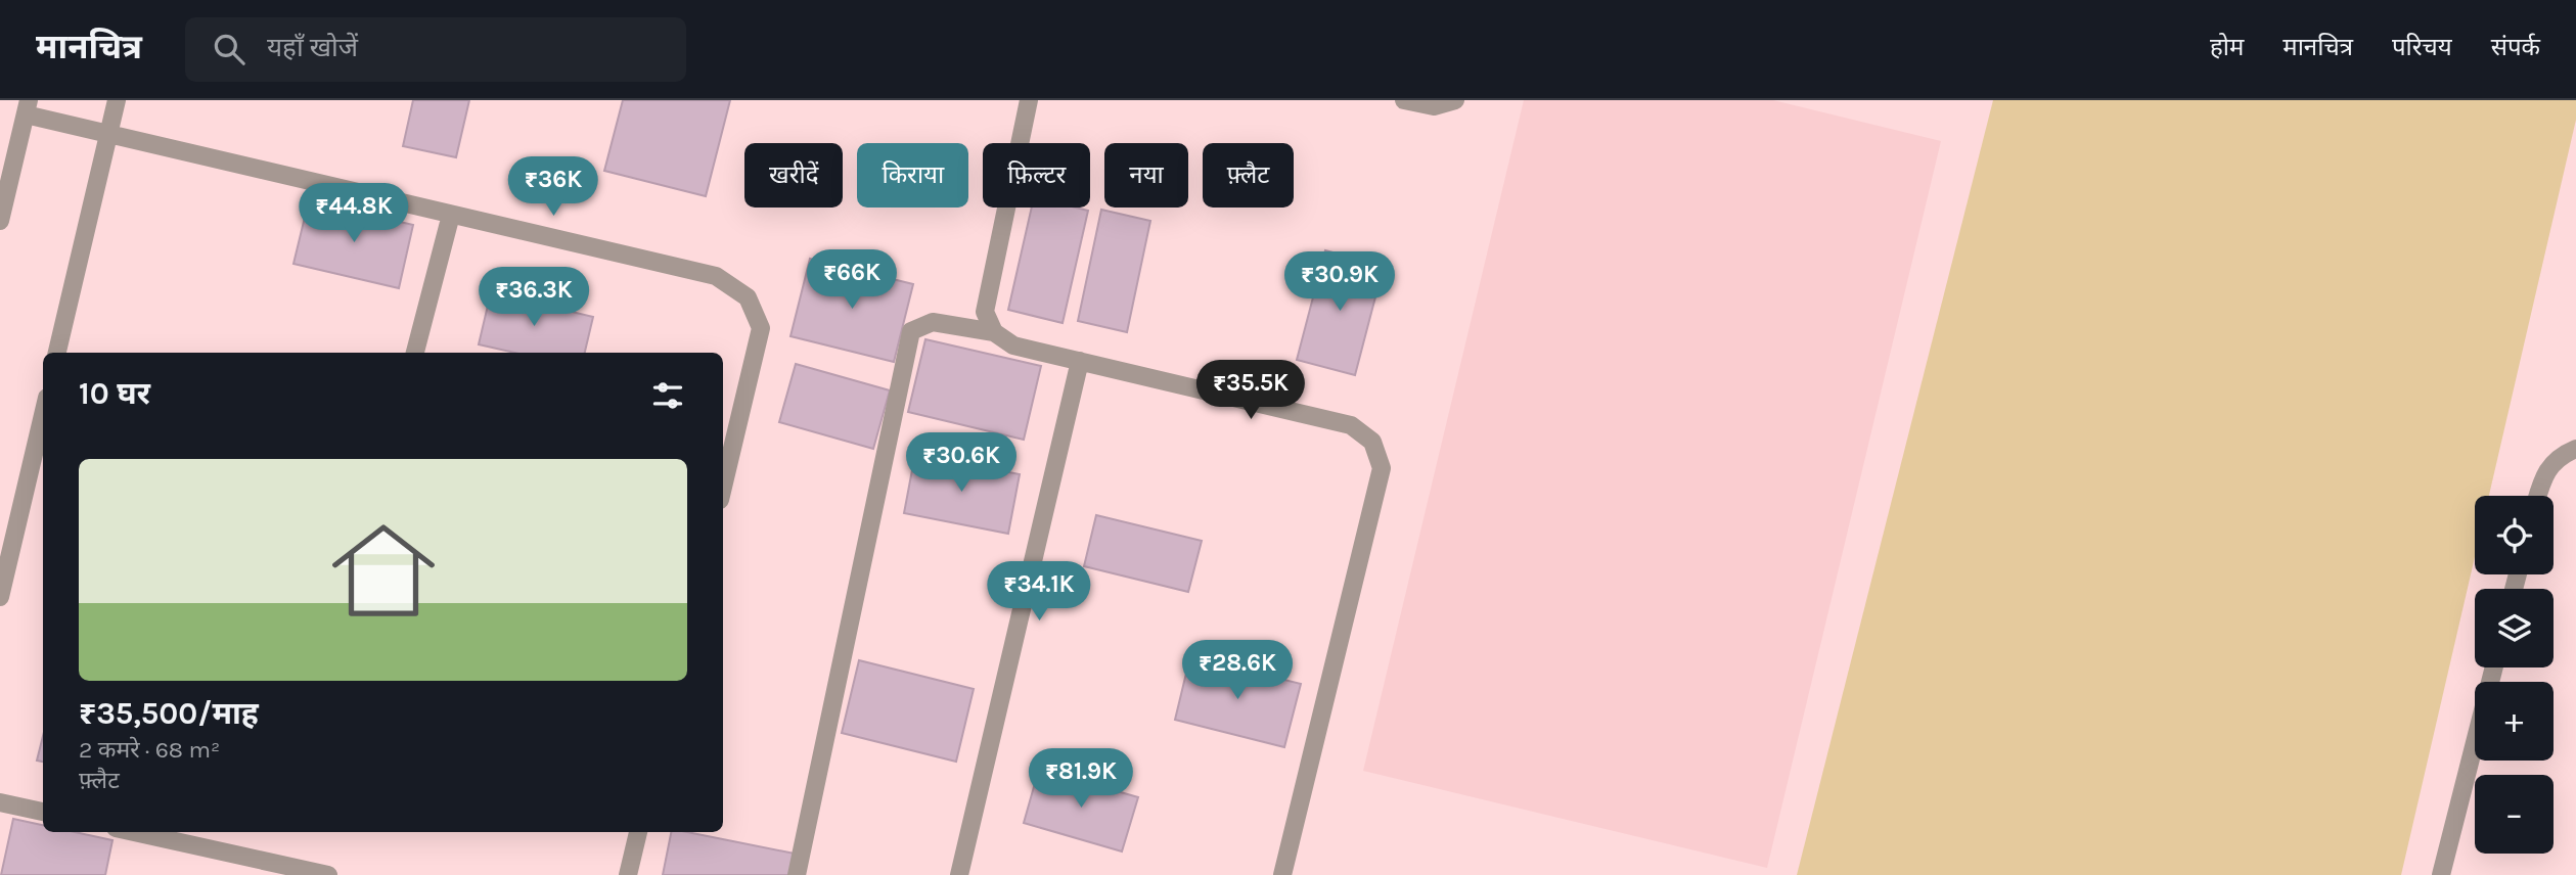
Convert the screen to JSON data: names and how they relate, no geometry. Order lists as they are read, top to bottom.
{
  "page": {
    "header": "मानचित्र",
    "search": "यहाँ खोजें",
    "nav": [
      "होम",
      "मानचित्र",
      "परिचय",
      "संपर्क"
    ],
    "chip": [
      "खरीदें",
      "किराया",
      "फ़िल्टर",
      "नया",
      "फ़्लैट"
    ],
    "price": [
      "₹36K",
      "₹44.8K",
      "₹66K",
      "₹30.9K",
      "₹36.3K",
      "₹35.5K",
      "₹30.6K",
      "₹34.1K",
      "₹28.6K",
      "₹81.9K"
    ],
    "heading": "10 घर",
    "list": [
      {
        "name": "₹35,500/माह",
        "note": "2 कमरे · 68 m² · फ़्लैट"
      }
    ],
    "map_buttons": ["+", "−"]
  }
}
